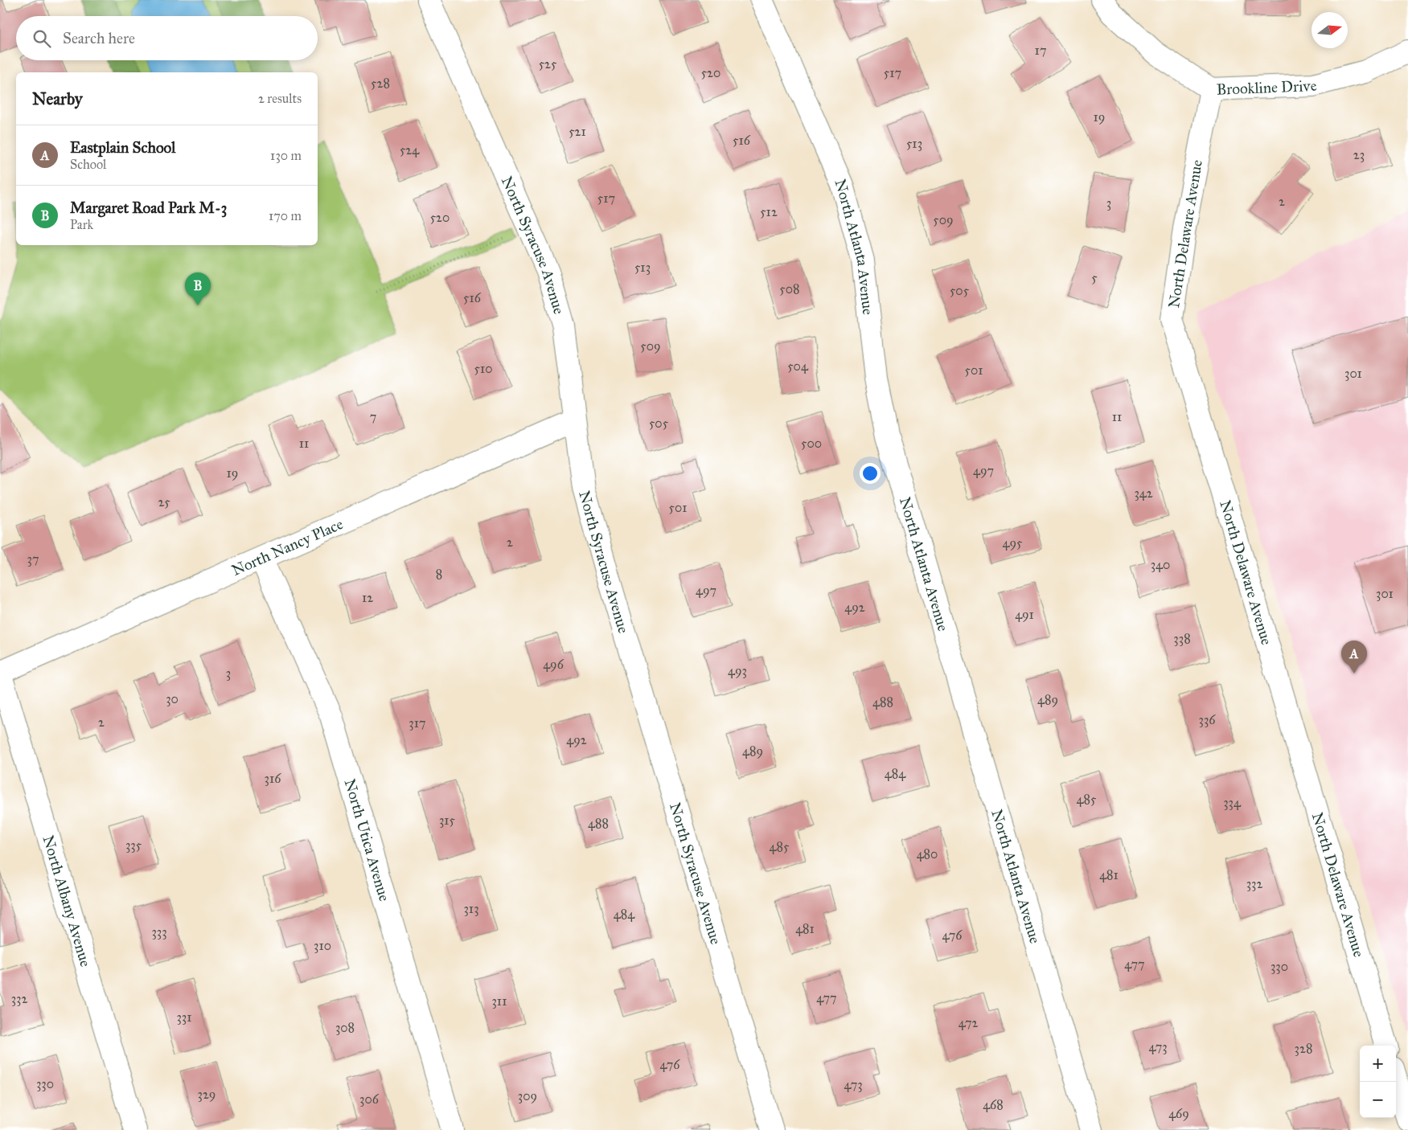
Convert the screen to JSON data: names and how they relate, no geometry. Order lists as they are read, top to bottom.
{
  "streets": {
    "street": [
      "Brookline Drive",
      "North Delaware Avenue",
      "North Syracuse Avenue",
      "North Atlanta Avenue",
      "North Nancy Place",
      "North Utica Avenue",
      "North Albany Avenue"
    ]
  },
  "crossings": [
    ["Brookline Drive", "North Delaware Avenue"],
    ["North Syracuse Avenue", "North Nancy Place"],
    ["North Nancy Place", "North Utica Avenue"],
    ["North Nancy Place", "North Albany Avenue"]
  ],
  "house_numbers": [
    "17",
    "525",
    "520",
    "517",
    "528",
    "19",
    "521",
    "516",
    "513",
    "524",
    "23",
    "517",
    "2",
    "3",
    "512",
    "520",
    "509",
    "513",
    "5",
    "508",
    "505",
    "516",
    "509",
    "504",
    "510",
    "501",
    "301",
    "7",
    "11",
    "505",
    "11",
    "500",
    "497",
    "19",
    "342",
    "25",
    "501",
    "2",
    "495",
    "37",
    "340",
    "8",
    "497",
    "301",
    "12",
    "492",
    "491",
    "338",
    "496",
    "493",
    "3",
    "30",
    "489",
    "488",
    "336",
    "2",
    "317",
    "492",
    "489",
    "484",
    "316",
    "485",
    "334",
    "315",
    "488",
    "335",
    "485",
    "480",
    "481",
    "332",
    "313",
    "484",
    "481",
    "333",
    "476",
    "310",
    "477",
    "330",
    "477",
    "332",
    "311",
    "331",
    "472",
    "308",
    "473",
    "328",
    "476",
    "330",
    "473",
    "329",
    "309",
    "306",
    "468",
    "469"
  ],
  "north": "right",
  "page": {
    "search": "Search here",
    "heading": ["Nearby", "2 results"],
    "list": [
      {
        "mark": "A",
        "name": "Eastplain School",
        "note": "School",
        "value": "130 m"
      },
      {
        "mark": "B",
        "name": "Margaret Road Park M-3",
        "note": "Park",
        "value": "170 m"
      }
    ],
    "pins": ["B", "A"],
    "map_buttons": ["+", "−"]
  }
}
